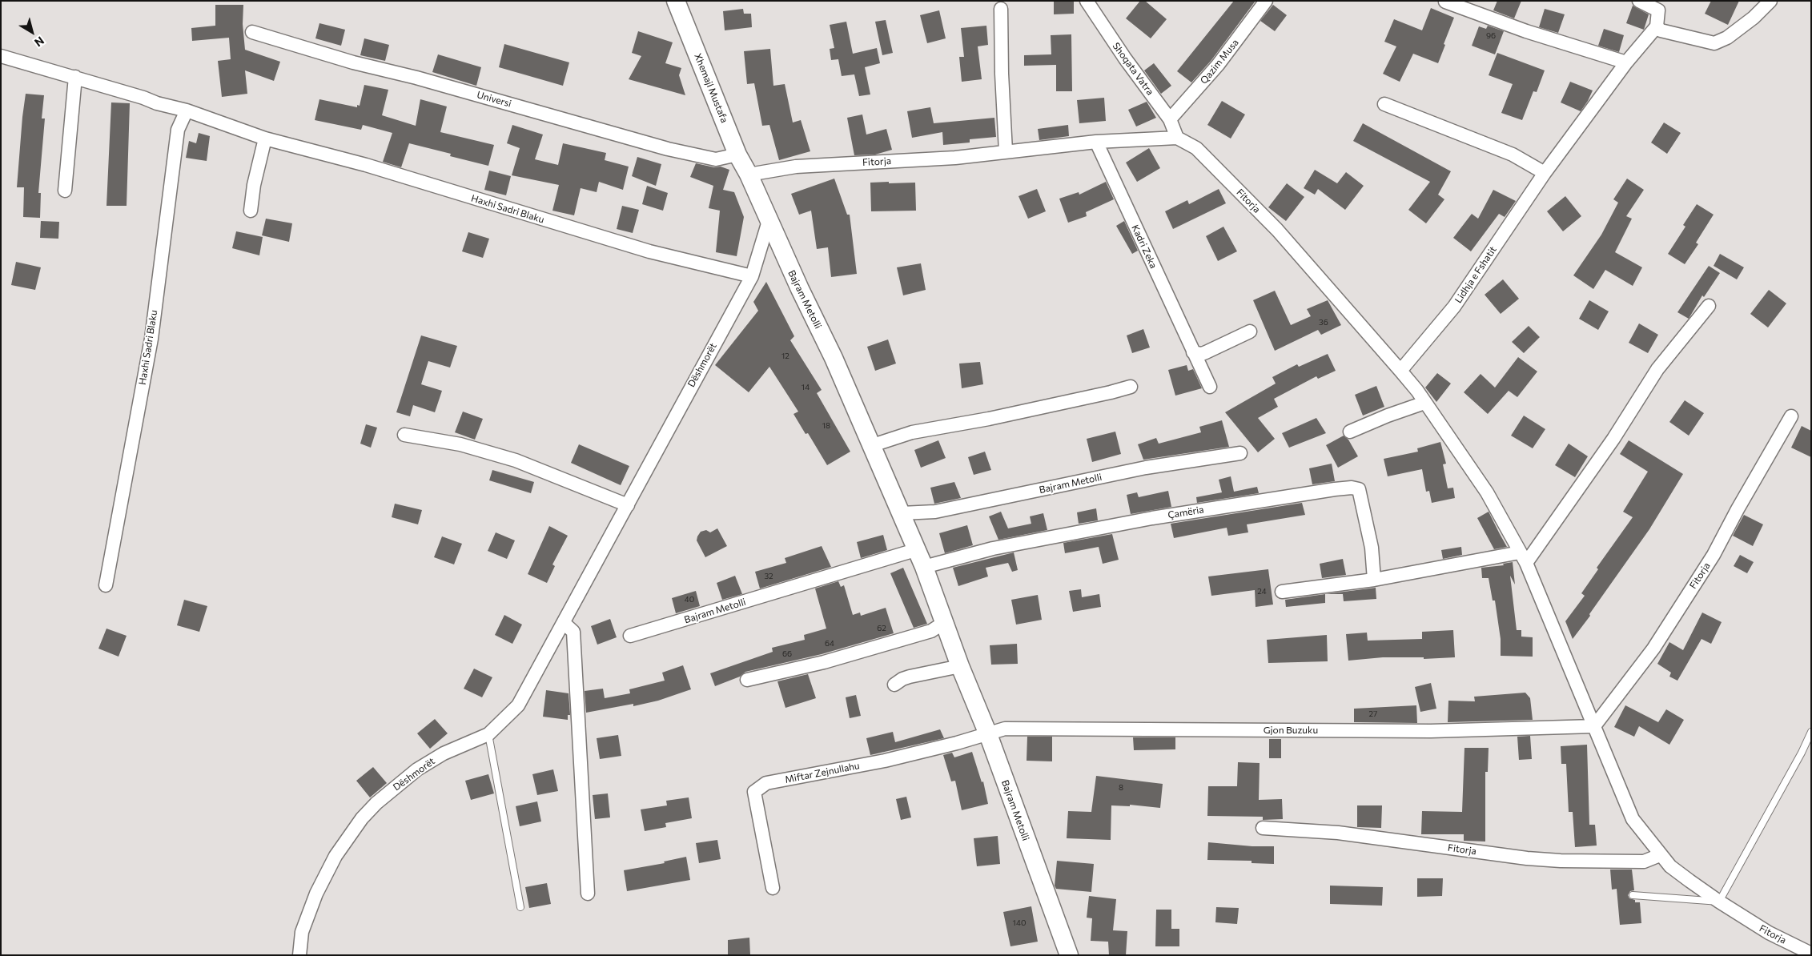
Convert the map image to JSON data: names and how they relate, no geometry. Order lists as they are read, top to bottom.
{
  "streets": {
    "main road": ["Xhemajl Mustafa", "Bajram Metolli"],
    "street": [
      "Qazim Musa",
      "Shoqata Vatra",
      "Universi",
      "Fitorja",
      "Haxhi Sadri Blaku",
      "Kadri Zeka",
      "Lidhja e Fshatit",
      "Dëshmorët",
      "Çamëria",
      "Gjon Buzuku",
      "Miftar Zejnullahu"
    ]
  },
  "crossings": [
    ["Qazim Musa", "Shoqata Vatra"],
    ["Shoqata Vatra", "Fitorja"],
    ["Xhemajl Mustafa", "Universi"],
    ["Xhemajl Mustafa", "Fitorja"],
    ["Xhemajl Mustafa", "Bajram Metolli"],
    ["Fitorja", "Kadri Zeka"],
    ["Fitorja", "Lidhja e Fshatit"],
    ["Fitorja", "Bajram Metolli"],
    ["Fitorja", "Gjon Buzuku"],
    ["Haxhi Sadri Blaku", "Dëshmorët"],
    ["Bajram Metolli", "Dëshmorët"],
    ["Bajram Metolli", "Çamëria"],
    ["Bajram Metolli", "Gjon Buzuku"],
    ["Bajram Metolli", "Miftar Zejnullahu"],
    ["Gjon Buzuku", "Miftar Zejnullahu"]
  ],
  "house_numbers": [
    "96",
    "36",
    "12",
    "14",
    "18",
    "32",
    "24",
    "40",
    "62",
    "64",
    "66",
    "27",
    "8",
    "140"
  ],
  "north": "bottom right"
}
